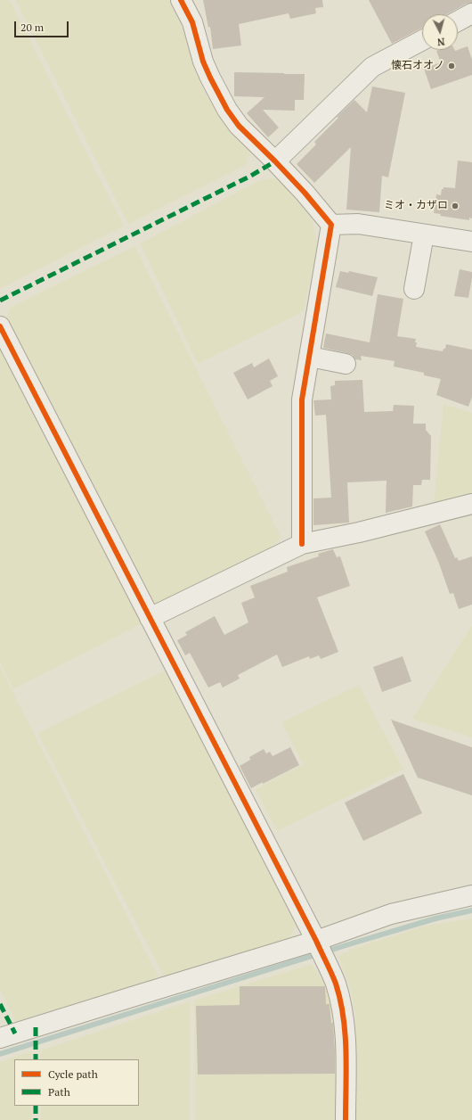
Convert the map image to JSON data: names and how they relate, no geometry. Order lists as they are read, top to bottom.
{
  "places": ["懐石オオノ", "ミオ・カザロ"],
  "legend": ["Cycle path", "Path"],
  "scale_bar": "20 m",
  "north": "bottom"
}
